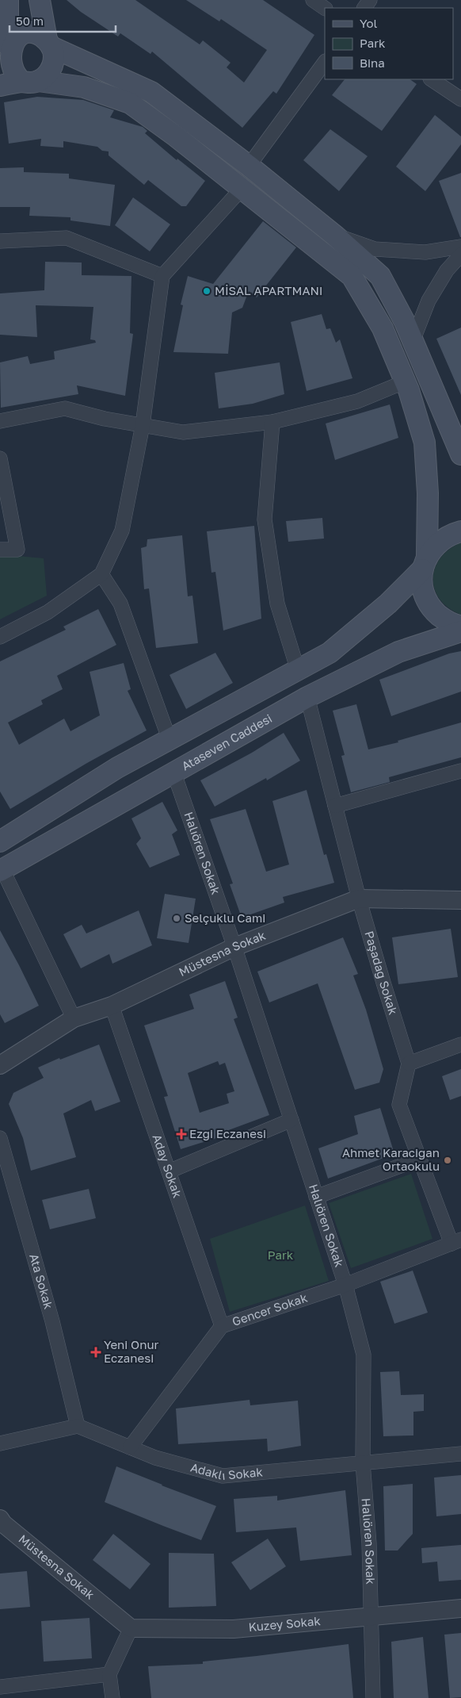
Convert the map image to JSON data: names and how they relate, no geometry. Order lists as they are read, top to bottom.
{
  "streets": {
    "main road": ["Ataseven Caddesi"],
    "street": [
      "Halıören Sokak",
      "Müstesna Sokak",
      "Paşadağ Sokak",
      "Aday Sokak",
      "Ata Sokak",
      "Gencer Sokak",
      "Adaklı Sokak",
      "Kuzey Sokak"
    ]
  },
  "crossings": [
    ["Ataseven Caddesi", "Halıören Sokak"],
    ["Ataseven Caddesi", "Paşadağ Sokak"],
    ["Halıören Sokak", "Müstesna Sokak"],
    ["Halıören Sokak", "Gencer Sokak"],
    ["Halıören Sokak", "Adaklı Sokak"],
    ["Halıören Sokak", "Kuzey Sokak"],
    ["Müstesna Sokak", "Paşadağ Sokak"],
    ["Müstesna Sokak", "Aday Sokak"],
    ["Müstesna Sokak", "Kuzey Sokak"],
    ["Aday Sokak", "Gencer Sokak"],
    ["Ata Sokak", "Adaklı Sokak"],
    ["Gencer Sokak", "Adaklı Sokak"]
  ],
  "parks": ["Park"],
  "places": {
    "other": ["MİSAL APARTMANI", "Selçuklu Cami", "Ahmet Karacigan Ortaokulu"],
    "health": ["Ezgi Eczanesi", "Yeni Onur Eczanesi"]
  },
  "legend": ["Yol", "Park", "Bina"],
  "scale_bar": "50 m"
}
